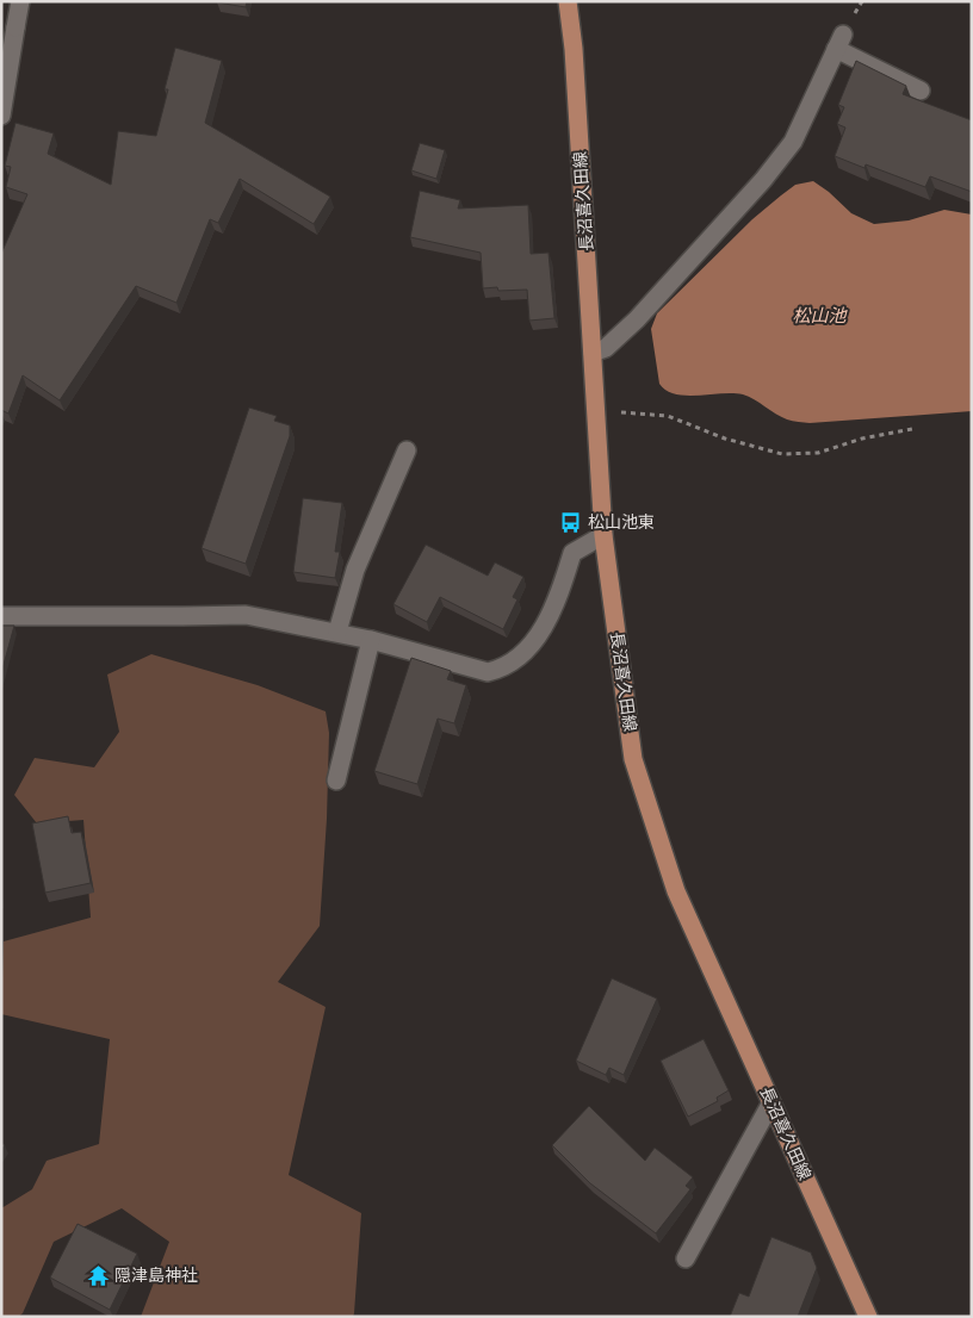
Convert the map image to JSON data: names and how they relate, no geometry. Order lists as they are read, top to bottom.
{
  "streets": {
    "main road": ["長沼喜久田線"]
  },
  "water": ["松山池"],
  "places": {
    "bus stop": ["松山池東"],
    "temple": ["隠津島神社"]
  }
}
